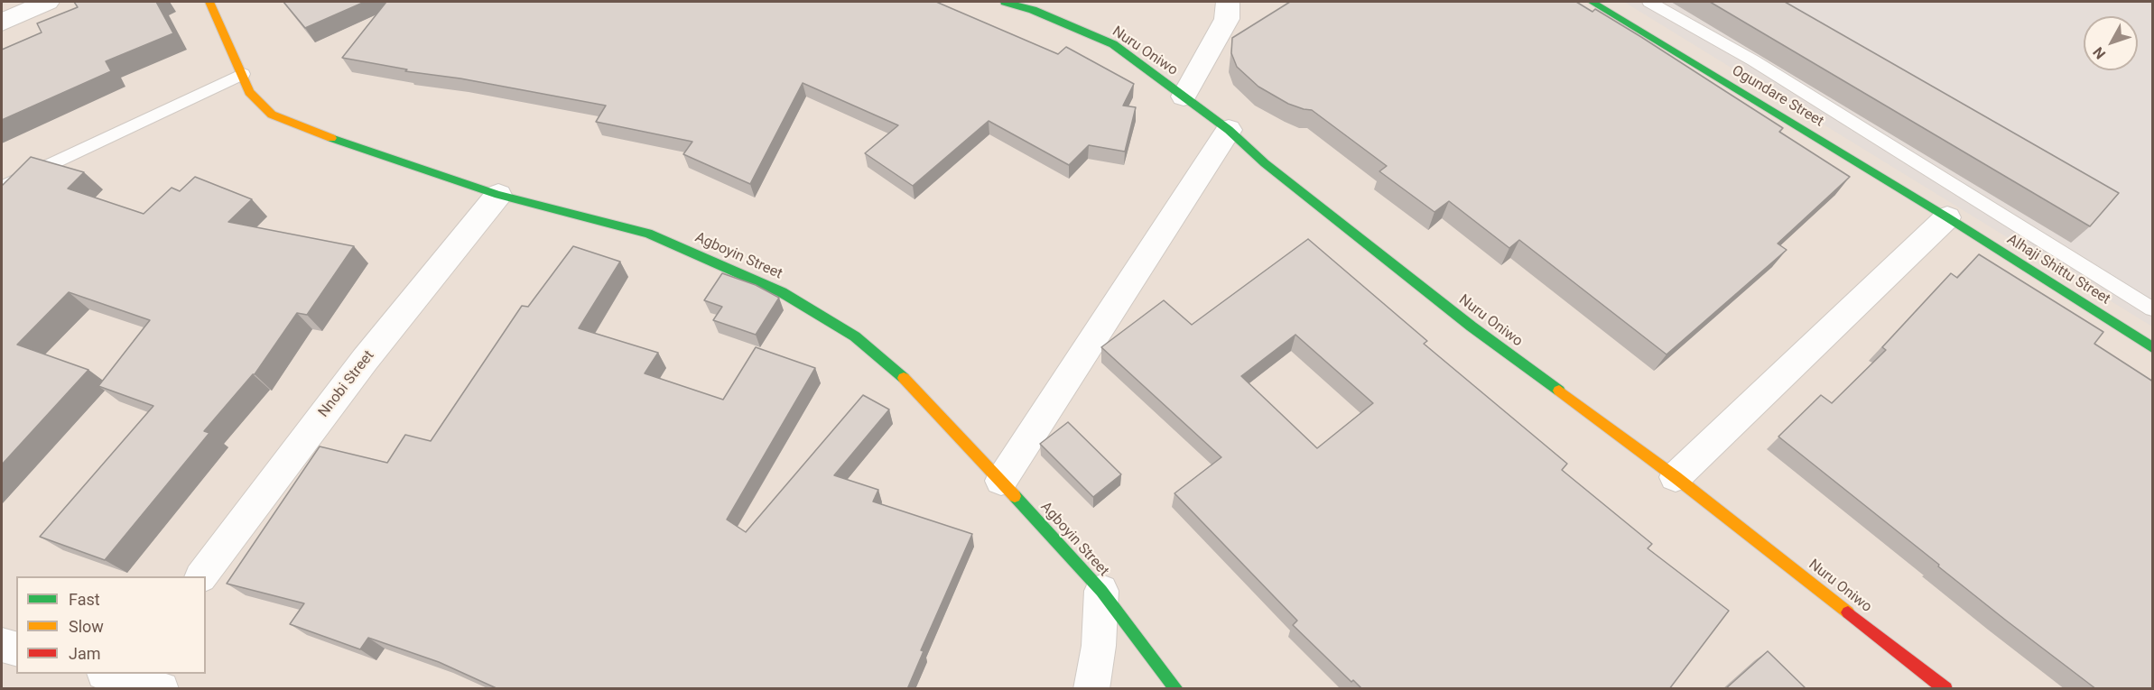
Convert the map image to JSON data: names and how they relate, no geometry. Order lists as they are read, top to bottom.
{
  "streets": {
    "street": [
      "Nuru Oniwo",
      "Ogundare Street",
      "Agboyin Street",
      "Alhaji Shittu Street",
      "Nnobi Street"
    ]
  },
  "crossings": [
    ["Ogundare Street", "Alhaji Shittu Street"],
    ["Agboyin Street", "Nnobi Street"]
  ],
  "legend": ["Fast", "Slow", "Jam"],
  "north": "bottom left"
}
